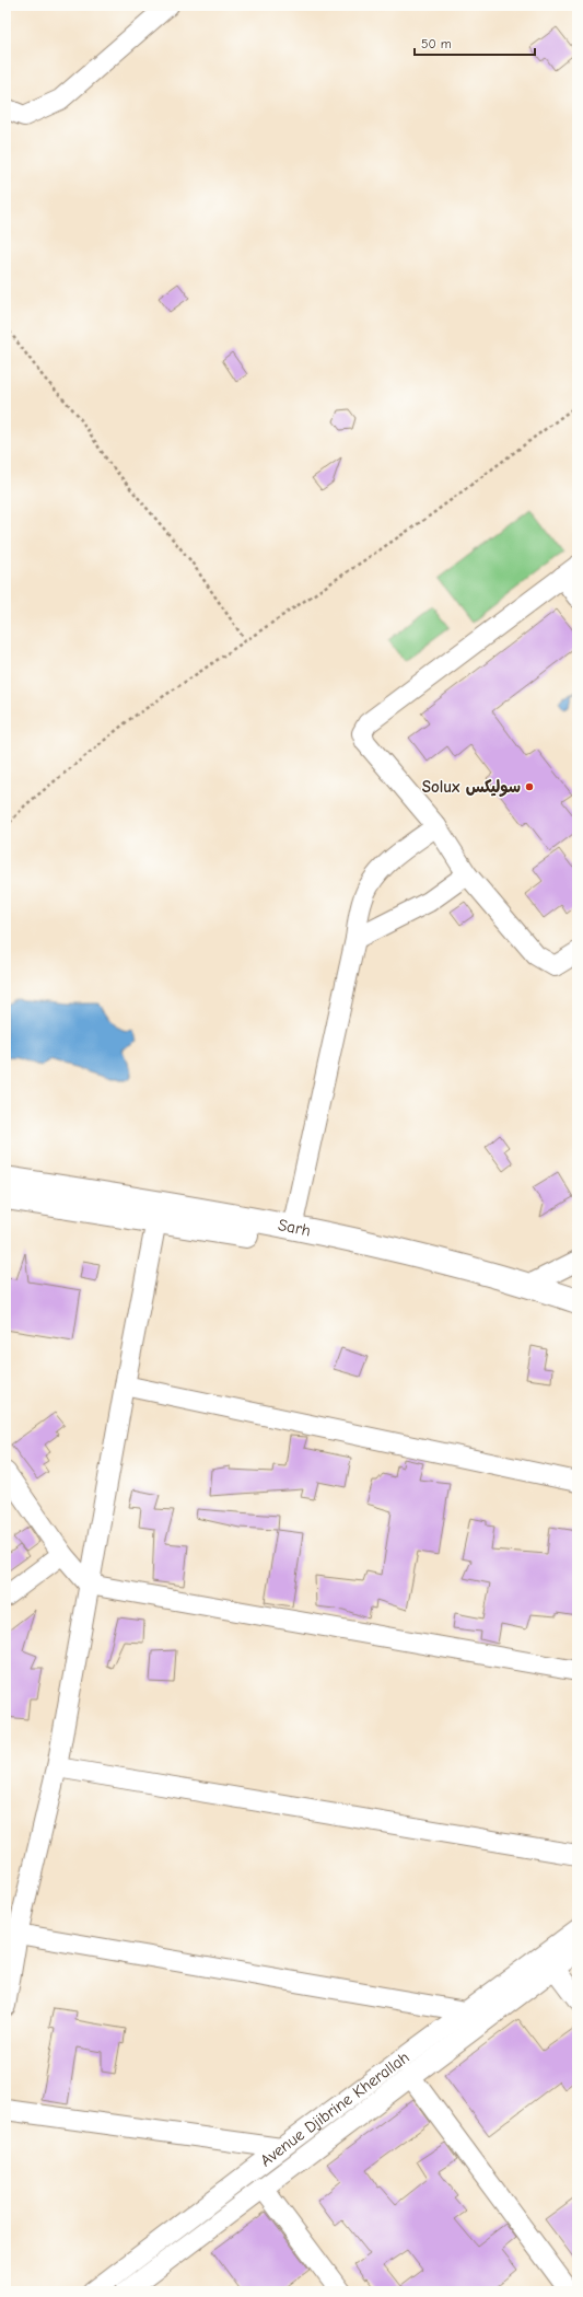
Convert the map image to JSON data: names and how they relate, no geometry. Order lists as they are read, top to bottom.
{
  "streets": {
    "highway": ["Sarh"],
    "street": ["Avenue Djibrine Kherallah"]
  },
  "places": ["Solux سوليكس"],
  "scale_bar": "50 m"
}
